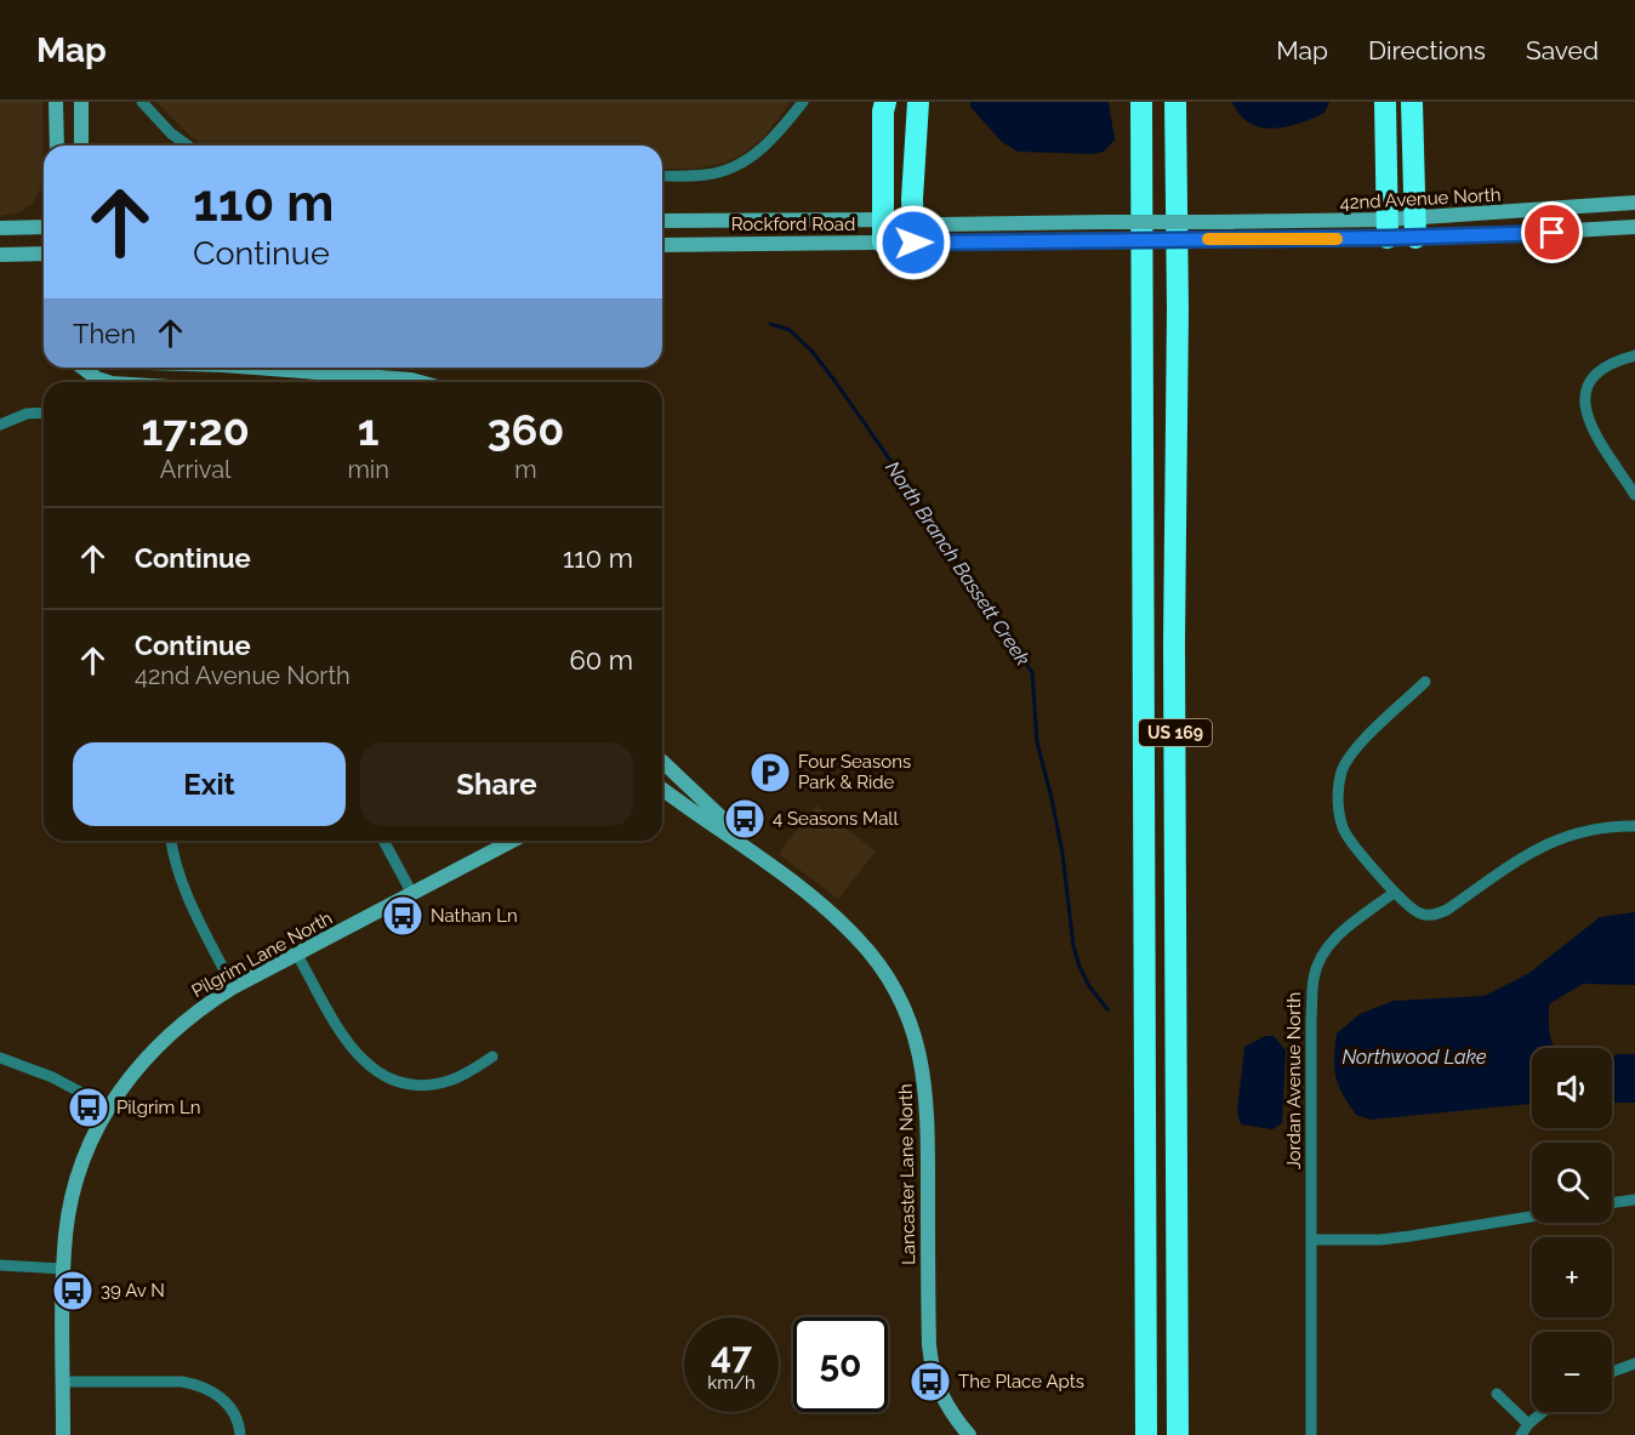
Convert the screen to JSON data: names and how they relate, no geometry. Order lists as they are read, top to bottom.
{
  "streets": {
    "highway": ["US 169"],
    "street": [
      "42nd Avenue North",
      "Rockford Road",
      "Pilgrim Lane North",
      "Jordan Avenue North",
      "Lancaster Lane North"
    ]
  },
  "crossings": [
    ["42nd Avenue North", "Rockford Road"]
  ],
  "water": ["North Branch Bassett Creek", "Northwood Lake"],
  "places": {
    "parking": ["Four Seasons Park & Ride"],
    "bus stop": [
      "4 Seasons Mall",
      "Nathan Ln",
      "Pilgrim Ln",
      "39 Av N",
      "The Place Apts"
    ]
  },
  "page": {
    "header": "Map",
    "nav": ["Map", "Directions", "Saved"],
    "turn": ["110 m", "Continue"],
    "then": "Then",
    "eta": [
      "17:20",
      "Arrival",
      "1",
      "min",
      "360",
      "m"
    ],
    "list": [
      {
        "name": "Continue",
        "value": "110 m"
      },
      {
        "name": "Continue",
        "note": "42nd Avenue North",
        "value": "60 m"
      }
    ],
    "buttons": ["Exit", "Share"],
    "map_buttons": ["+", "−"],
    "speed": "47 km/h",
    "limit": "50"
  }
}
